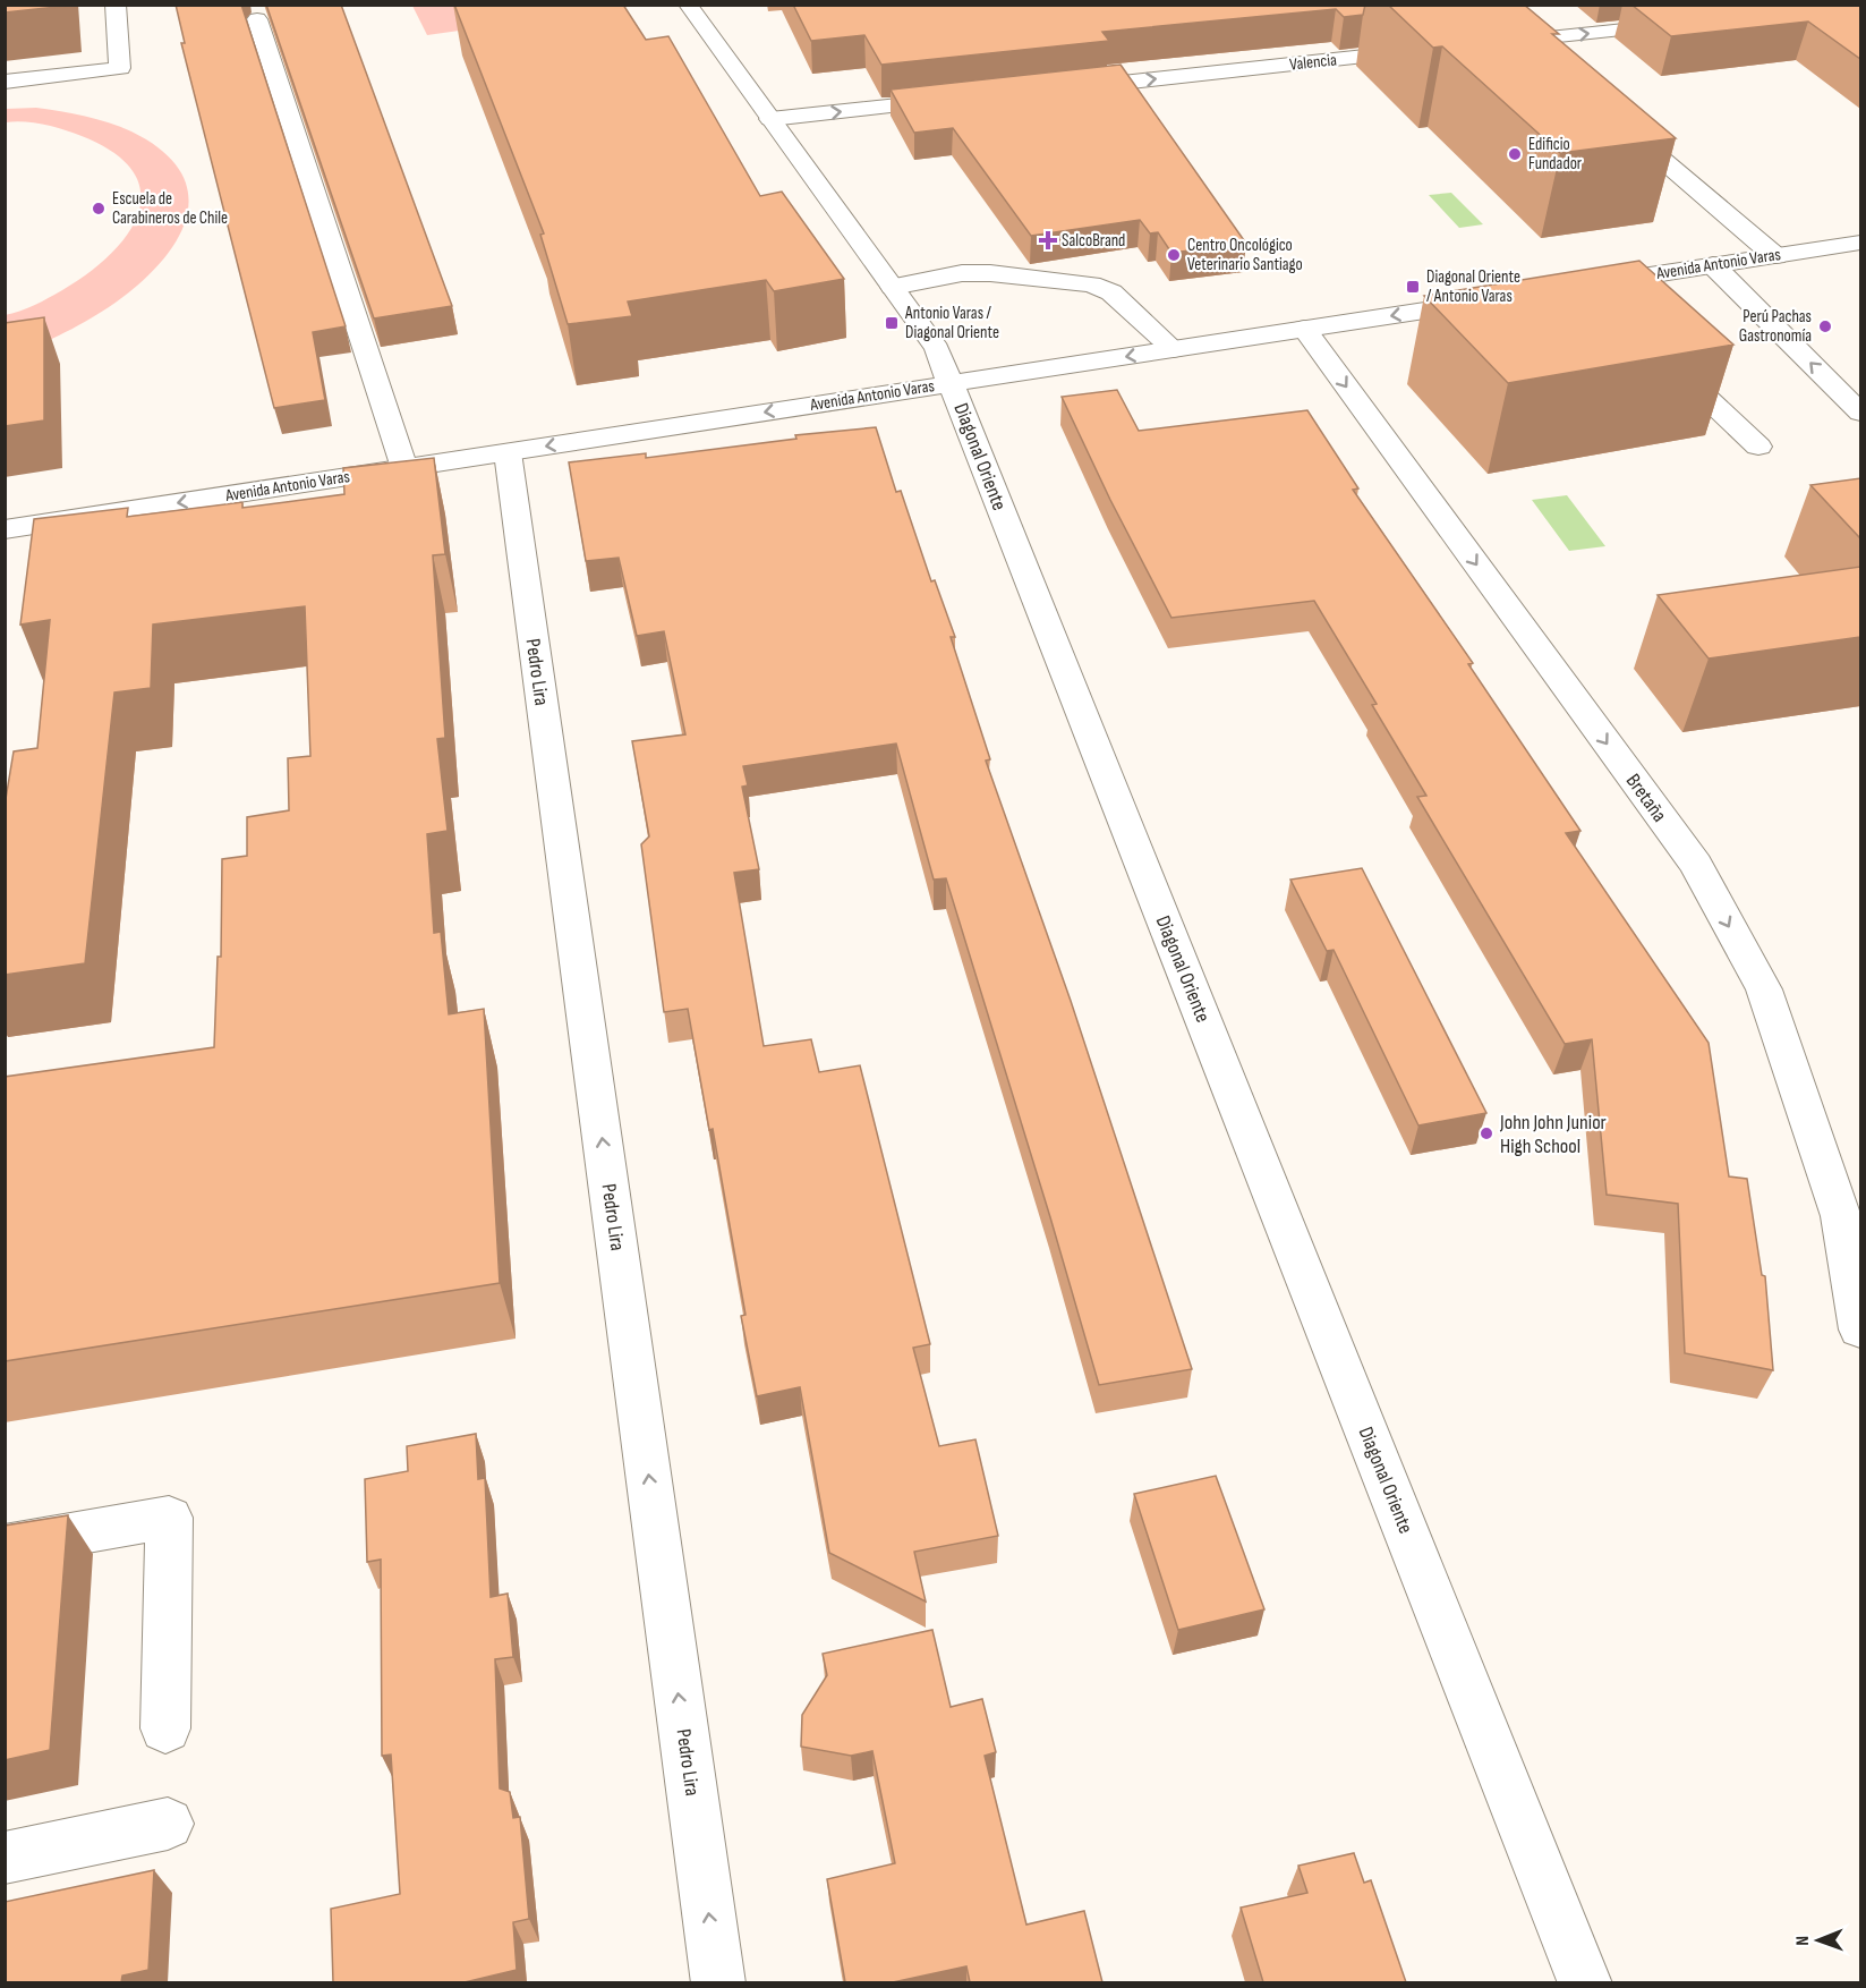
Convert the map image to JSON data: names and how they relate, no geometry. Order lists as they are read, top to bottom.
{
  "streets": {
    "main road": [
      "Valencia",
      "Avenida Antonio Varas",
      "Diagonal Oriente",
      "Pedro Lira",
      "Bretaña"
    ]
  },
  "crossings": [
    ["Avenida Antonio Varas", "Diagonal Oriente"],
    ["Avenida Antonio Varas", "Pedro Lira"],
    ["Avenida Antonio Varas", "Bretaña"]
  ],
  "one_way": [
    "Valencia",
    "Avenida Antonio Varas",
    "Pedro Lira",
    "Bretaña"
  ],
  "places": {
    "other": [
      "Edificio Fundador",
      "Escuela de Carabineros de Chile",
      "Centro Oncológico Veterinario Santiago",
      "Perú Pachas Gastronomía",
      "John John Junior High School"
    ],
    "health": ["SalcoBrand"],
    "transit": ["Diagonal Oriente / Antonio Varas", "Antonio Varas / Diagonal Oriente"]
  },
  "north": "left"
}
